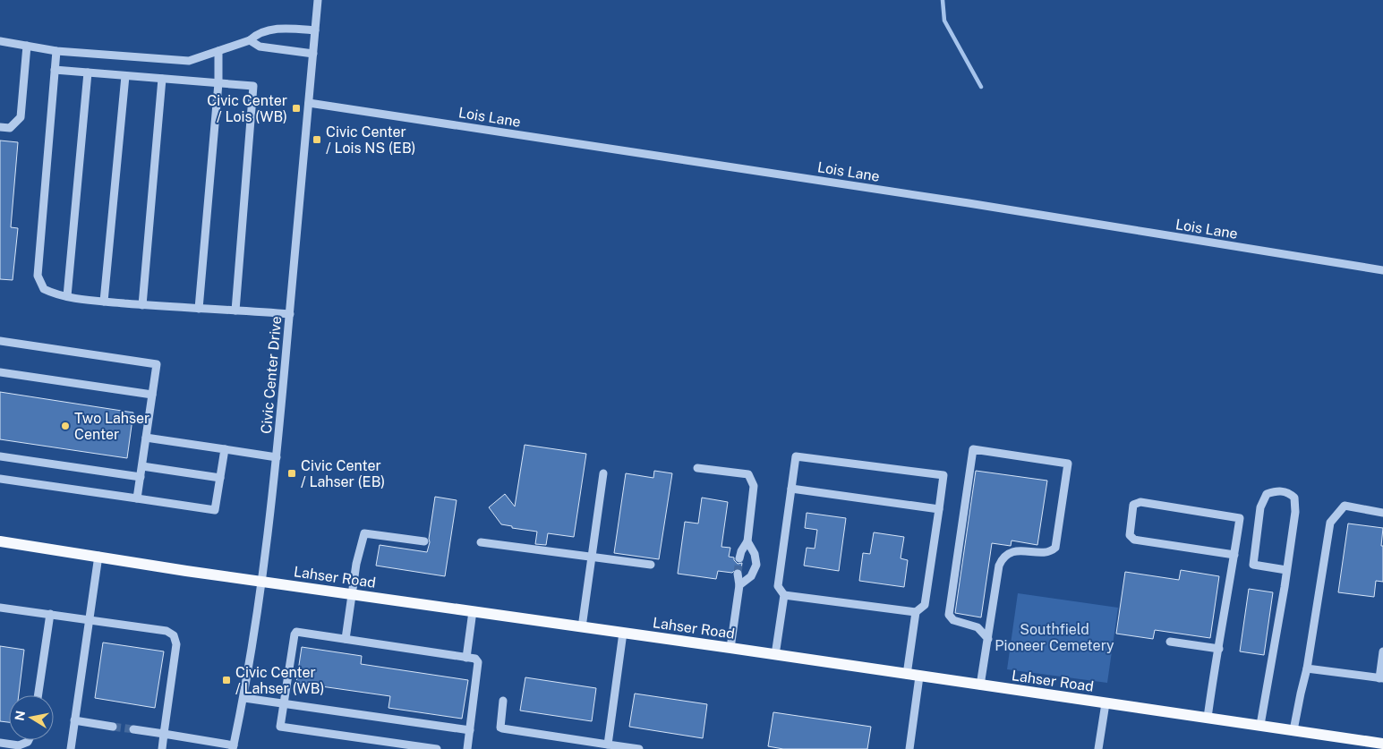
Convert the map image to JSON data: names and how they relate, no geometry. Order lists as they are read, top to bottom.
{
  "streets": {
    "main road": ["Lahser Road"],
    "street": ["Lois Lane", "Civic Center Drive"]
  },
  "crossings": [
    ["Lois Lane", "Civic Center Drive"],
    ["Civic Center Drive", "Lahser Road"]
  ],
  "parks": ["Southfield Pioneer Cemetery"],
  "places": {
    "transit": [
      "Civic Center / Lois (WB)",
      "Civic Center / Lois NS (EB)",
      "Civic Center / Lahser (EB)",
      "Civic Center / Lahser (WB)"
    ],
    "other": ["Two Lahser Center"]
  },
  "north": "left"
}
